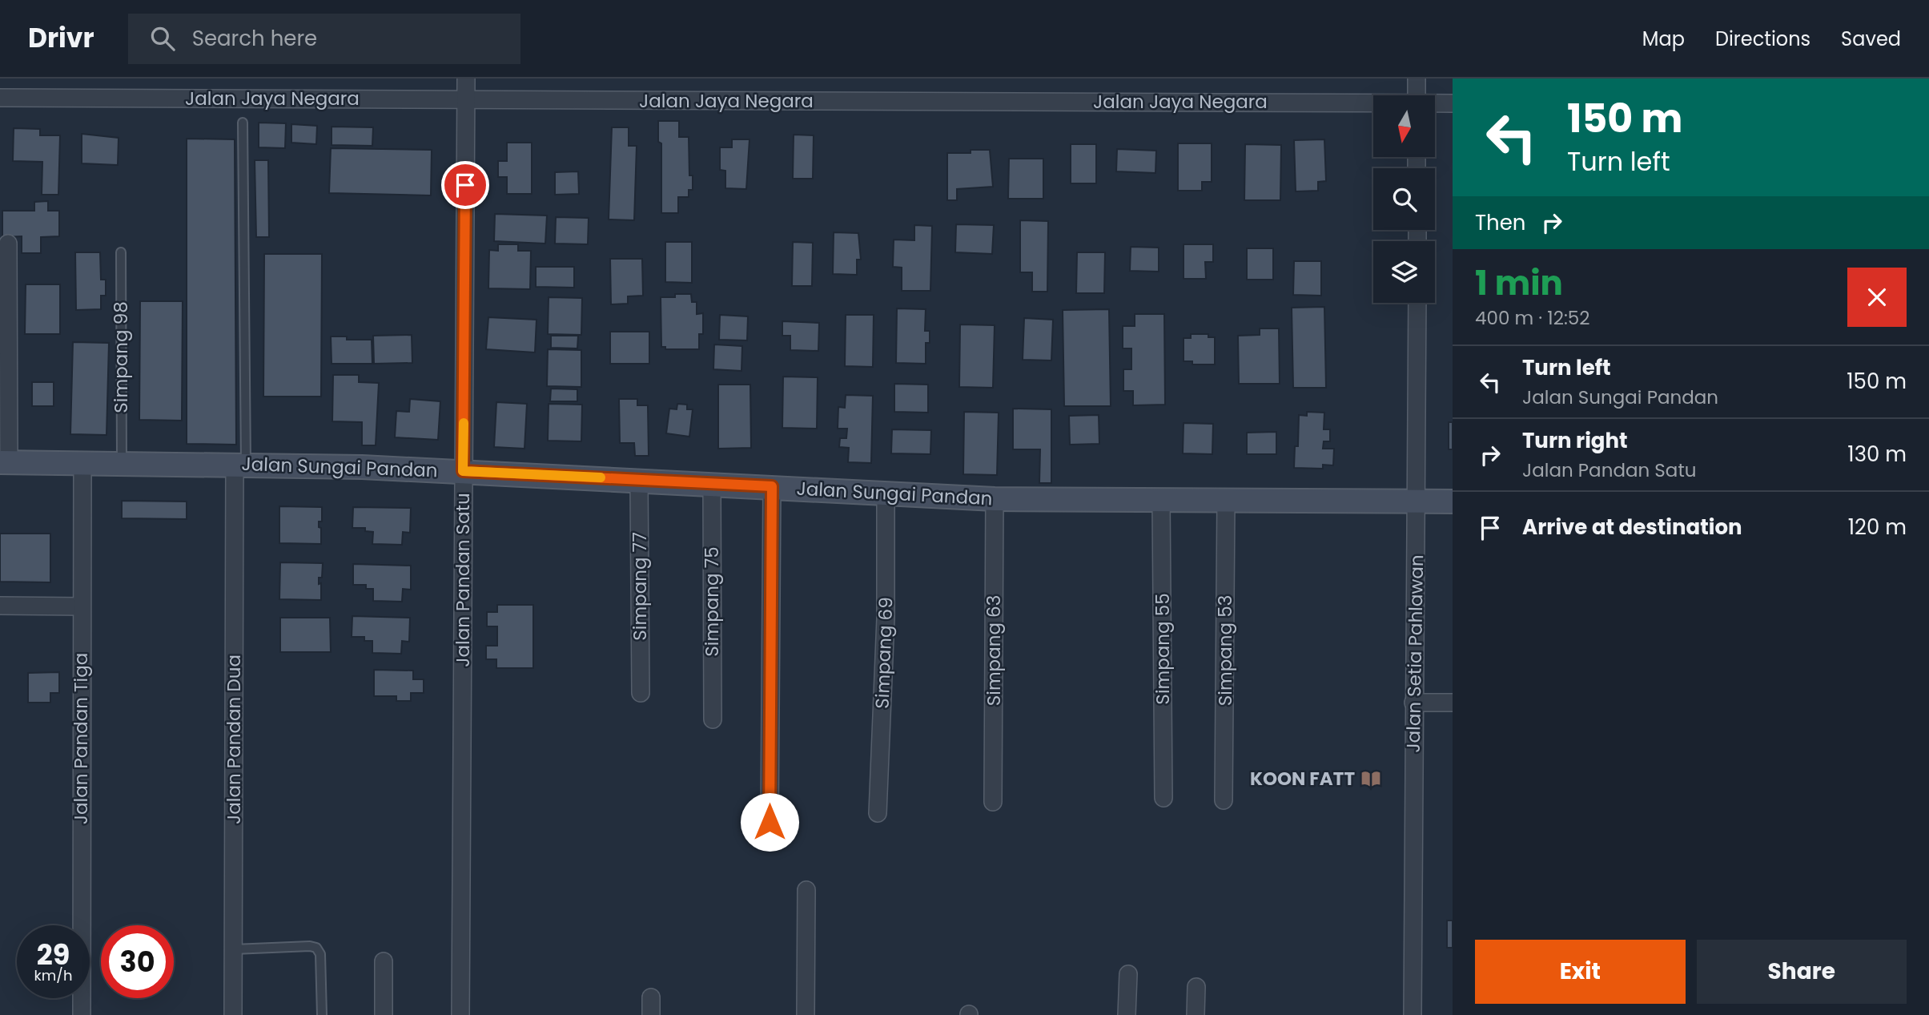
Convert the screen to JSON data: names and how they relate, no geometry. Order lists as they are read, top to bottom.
{
  "streets": {
    "street": [
      "Jalan Jaya Negara",
      "Jalan Sungai Pandan",
      "Jalan Pandan Satu",
      "Simpang 77",
      "Simpang 75",
      "Simpang 55",
      "Simpang 63",
      "Simpang 53",
      "Simpang 69",
      "Jalan Setia Pahlawan",
      "Jalan Pandan Tiga",
      "Jalan Pandan Dua"
    ],
    "lane": ["Simpang 98"]
  },
  "crossings": [
    ["Jalan Jaya Negara", "Jalan Pandan Satu"],
    ["Simpang 98", "Jalan Sungai Pandan"],
    ["Jalan Sungai Pandan", "Jalan Pandan Satu"],
    ["Jalan Sungai Pandan", "Simpang 77"],
    ["Jalan Sungai Pandan", "Simpang 75"],
    ["Jalan Sungai Pandan", "Simpang 55"],
    ["Jalan Sungai Pandan", "Simpang 63"],
    ["Jalan Sungai Pandan", "Simpang 53"],
    ["Jalan Sungai Pandan", "Simpang 69"],
    ["Jalan Sungai Pandan", "Jalan Setia Pahlawan"],
    ["Jalan Sungai Pandan", "Jalan Pandan Tiga"],
    ["Jalan Sungai Pandan", "Jalan Pandan Dua"]
  ],
  "places": {
    "library": ["KOON FATT"]
  },
  "north": "bottom",
  "page": {
    "header": "Drivr",
    "search": "Search here",
    "nav": ["Map", "Directions", "Saved"],
    "turn": ["150 m", "Turn left"],
    "then": "Then",
    "heading": ["1 min", "400 m · 12:52"],
    "list": [
      {
        "name": "Turn left",
        "note": "Jalan Sungai Pandan",
        "value": "150 m"
      },
      {
        "name": "Turn right",
        "note": "Jalan Pandan Satu",
        "value": "130 m"
      },
      {
        "name": "Arrive at destination",
        "value": "120 m"
      }
    ],
    "speed": "29 km/h",
    "limit": "30",
    "buttons": ["Exit", "Share"]
  }
}
